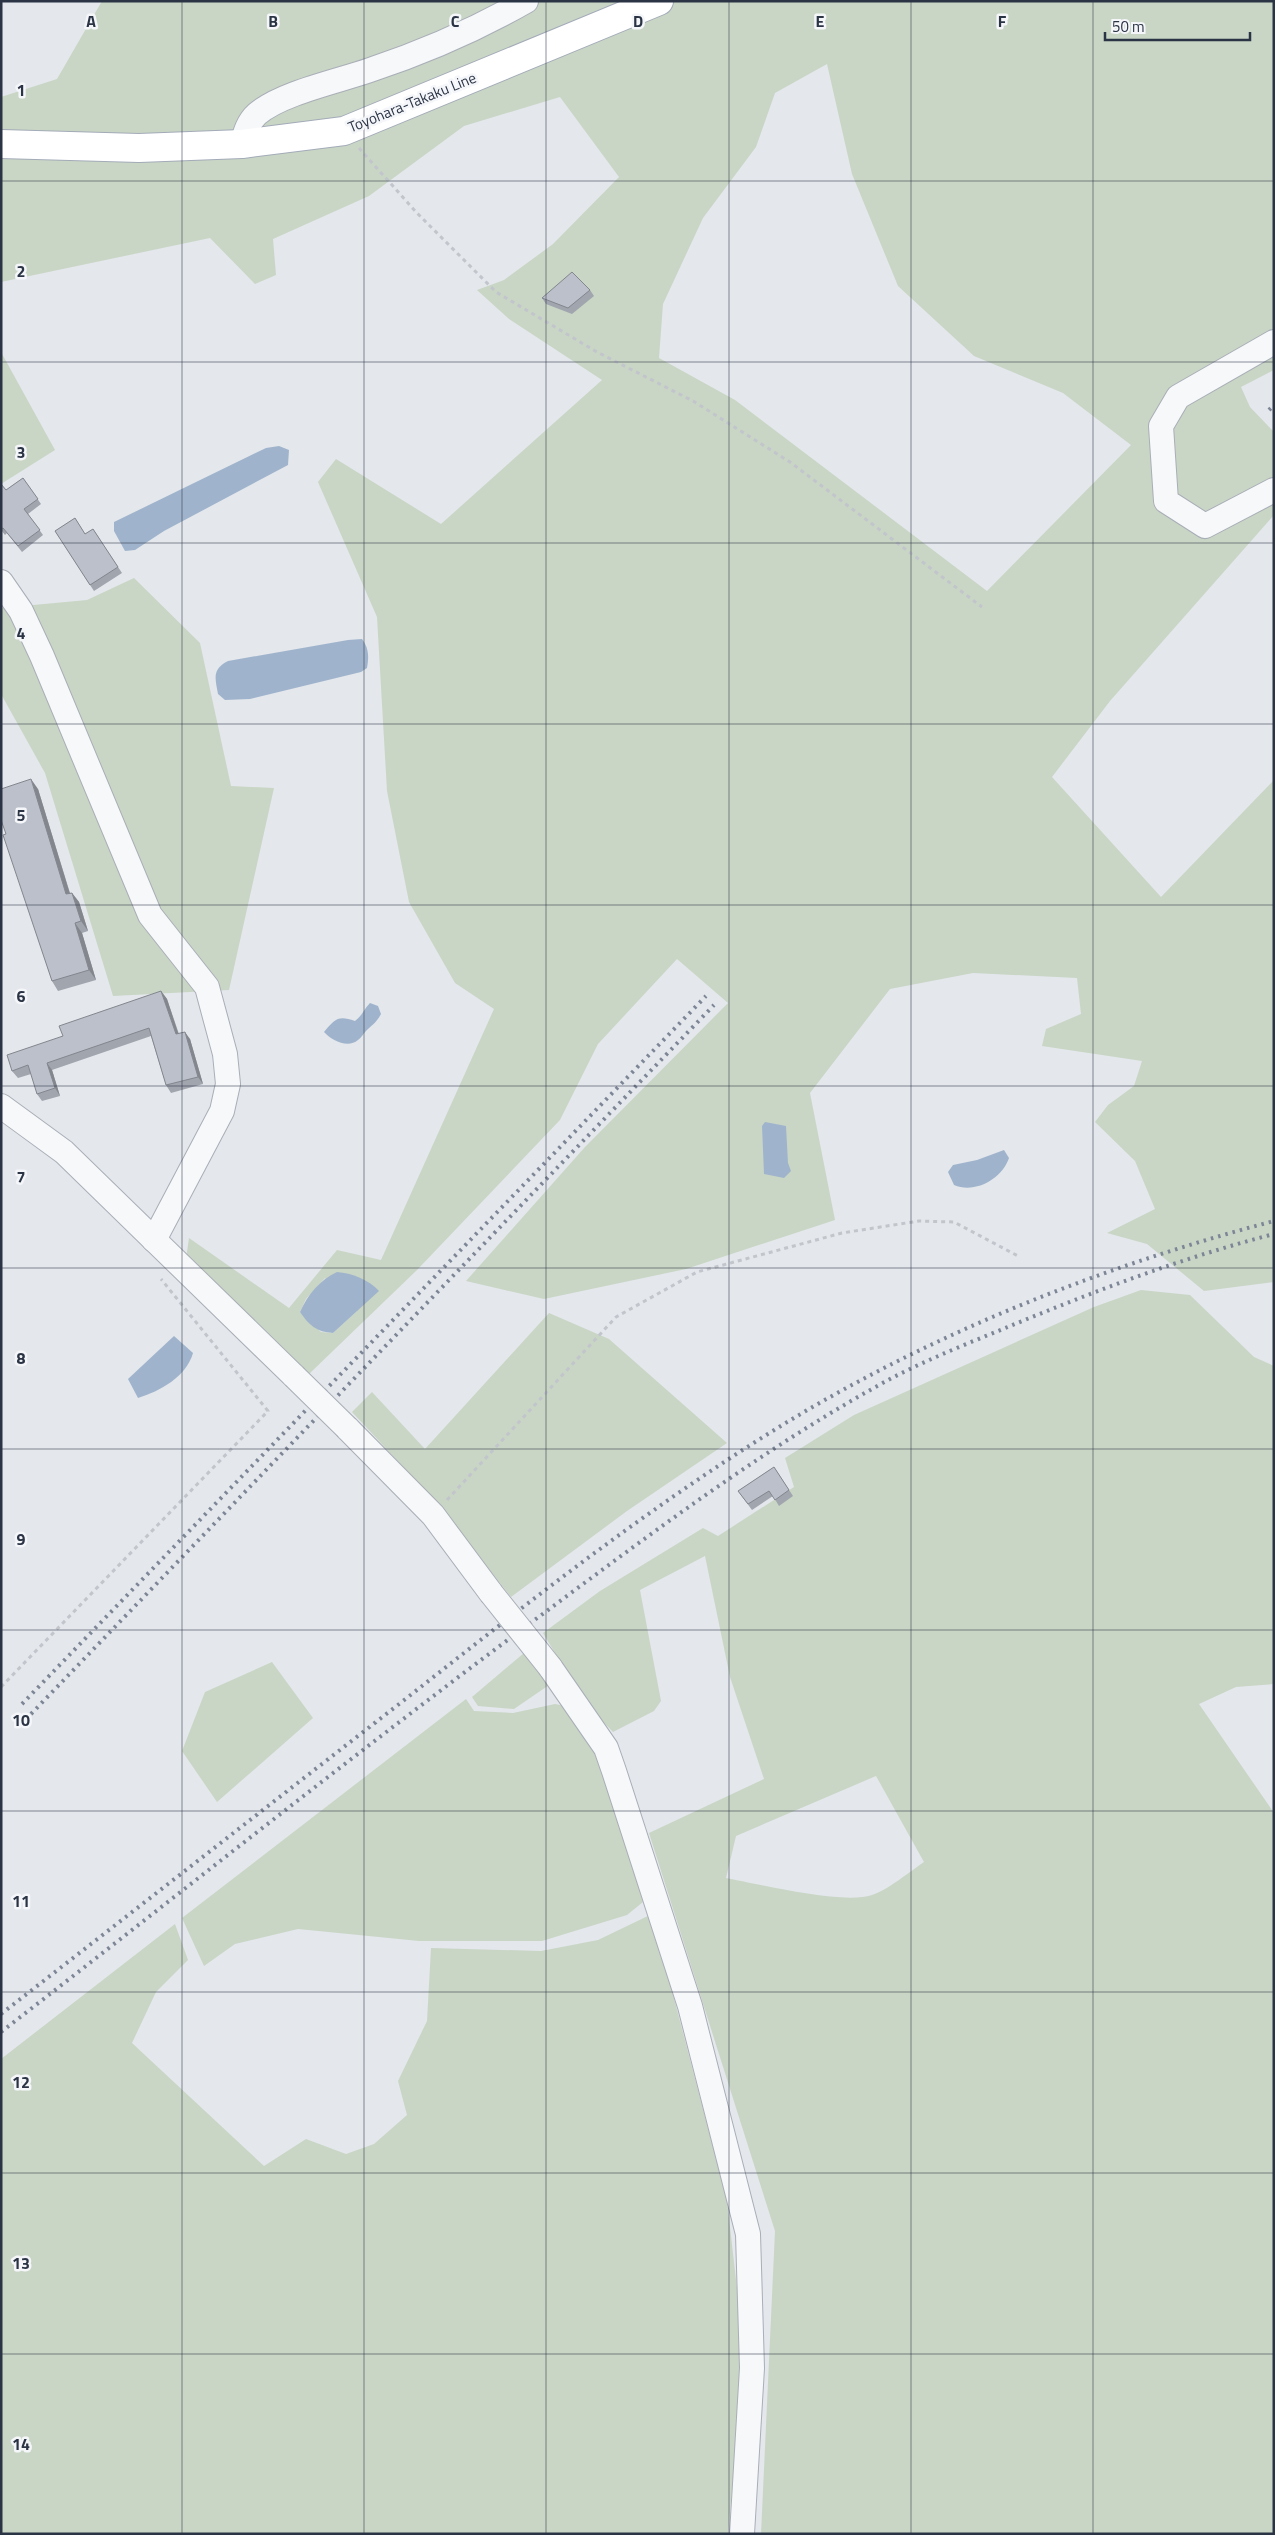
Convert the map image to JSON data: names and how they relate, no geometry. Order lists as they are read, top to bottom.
{
  "streets": {
    "main road": ["Toyohara-Takaku Line"]
  },
  "scale_bar": "50 m",
  "grid": {
    "columns": [
      "A",
      "B",
      "C",
      "D",
      "E",
      "F"
    ],
    "rows": [
      "1",
      "2",
      "3",
      "4",
      "5",
      "6",
      "7",
      "8",
      "9",
      "10",
      "11",
      "12",
      "13",
      "14"
    ]
  }
}
